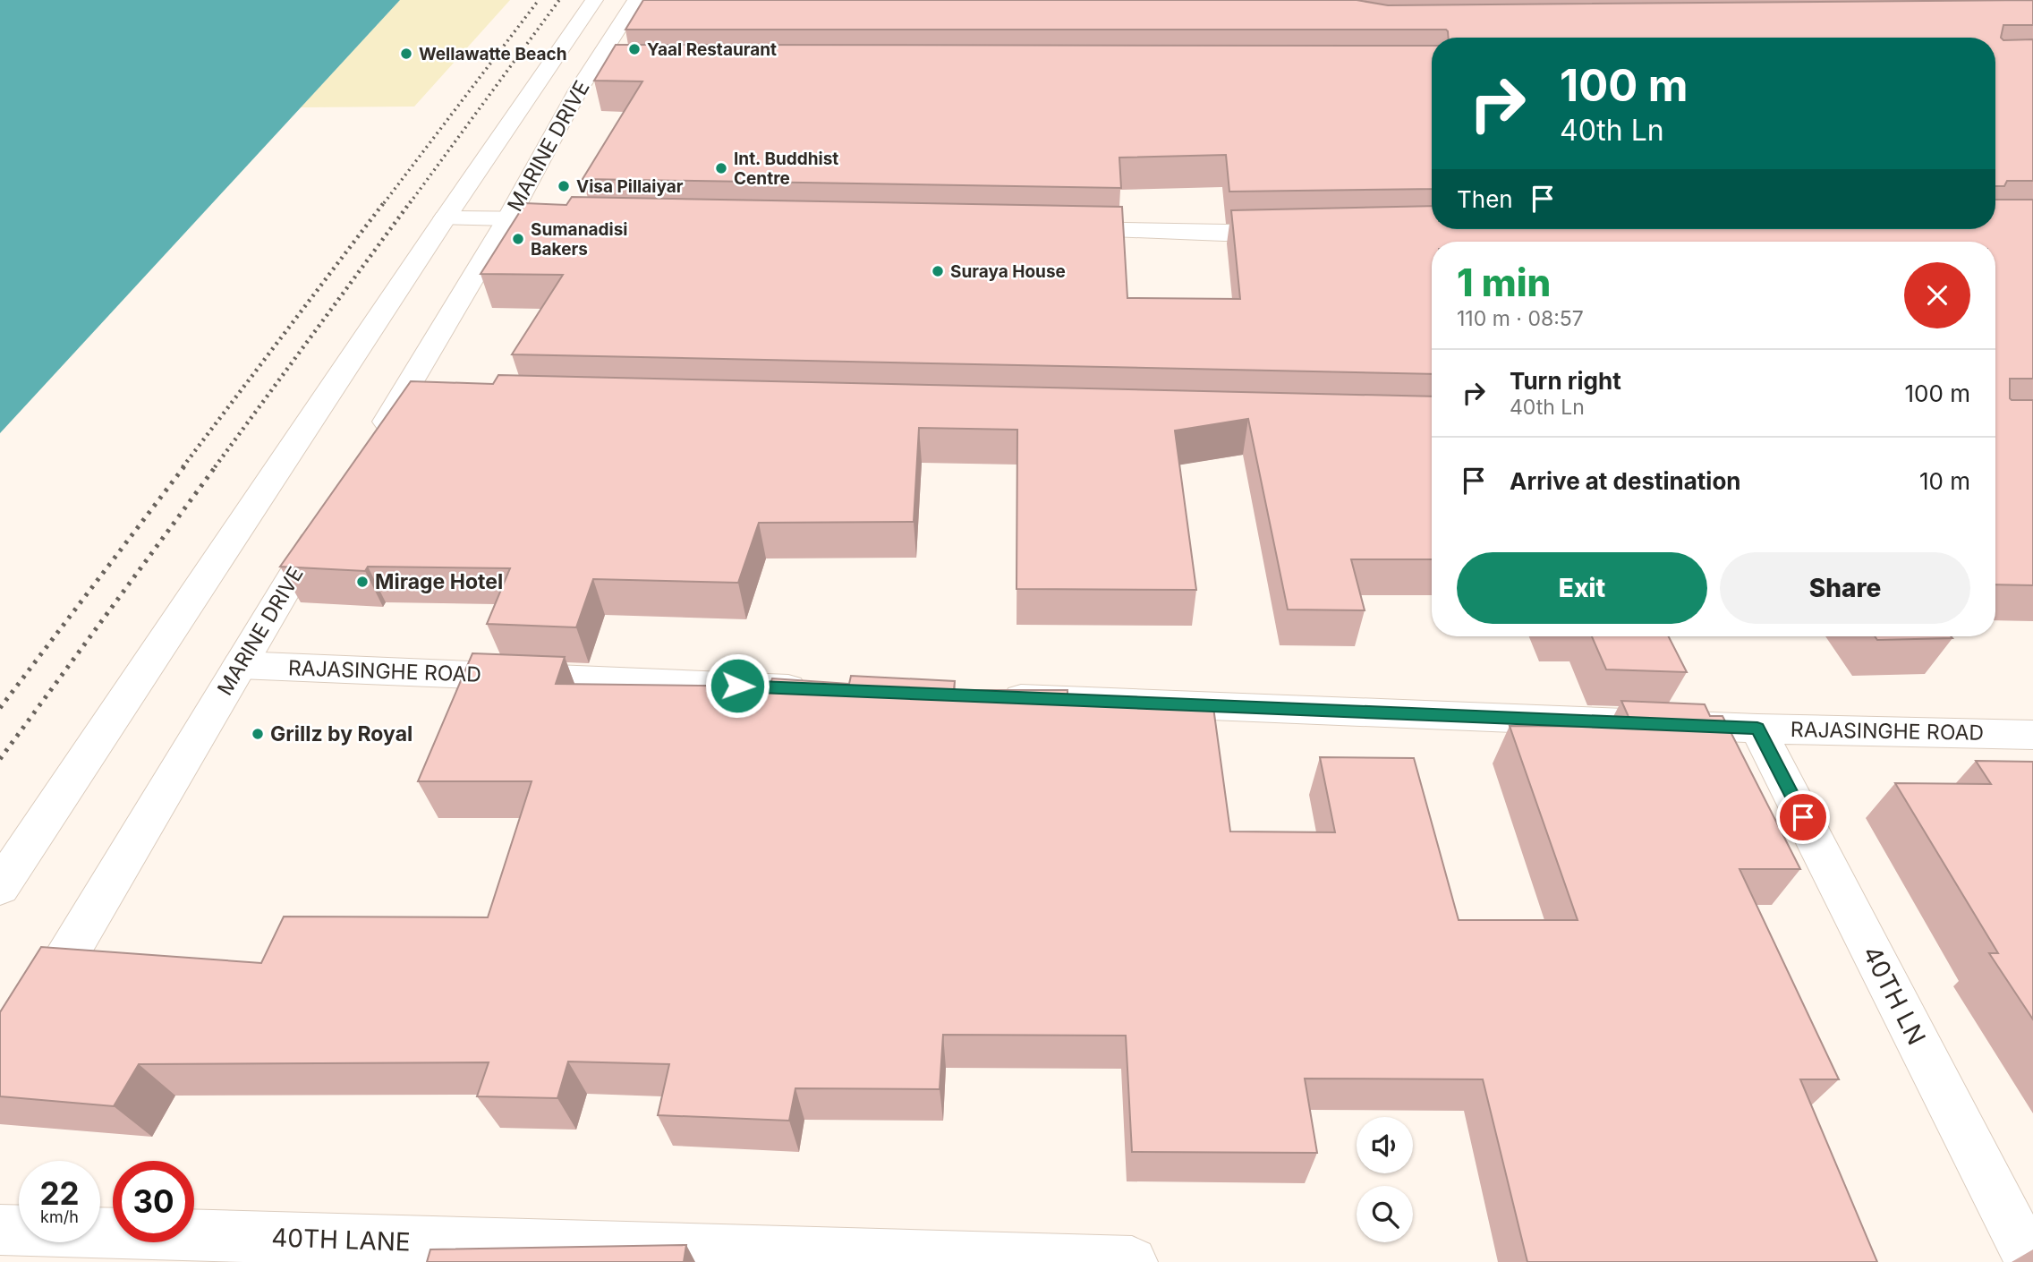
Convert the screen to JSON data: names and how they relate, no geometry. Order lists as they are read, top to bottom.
{
  "streets": {
    "main road": [
      "MARINE DRIVE",
      "RAJASINGHE ROAD",
      "40TH LN",
      "40TH LANE"
    ]
  },
  "crossings": [
    ["MARINE DRIVE", "RAJASINGHE ROAD"],
    ["RAJASINGHE ROAD", "40TH LN"]
  ],
  "places": [
    "Yaal Restaurant",
    "Wellawatte Beach",
    "Int. Buddhist Centre",
    "Visa Pillaiyar",
    "Sumanadisi Bakers",
    "Suraya House",
    "Mirage Hotel",
    "Grillz by Royal"
  ],
  "page": {
    "turn": ["100 m", "40th Ln"],
    "then": "Then",
    "heading": ["1 min", "110 m · 08:57"],
    "list": [
      {
        "name": "Turn right",
        "note": "40th Ln",
        "value": "100 m"
      },
      {
        "name": "Arrive at destination",
        "value": "10 m"
      }
    ],
    "buttons": ["Exit", "Share"],
    "speed": "22 km/h",
    "limit": "30"
  }
}
